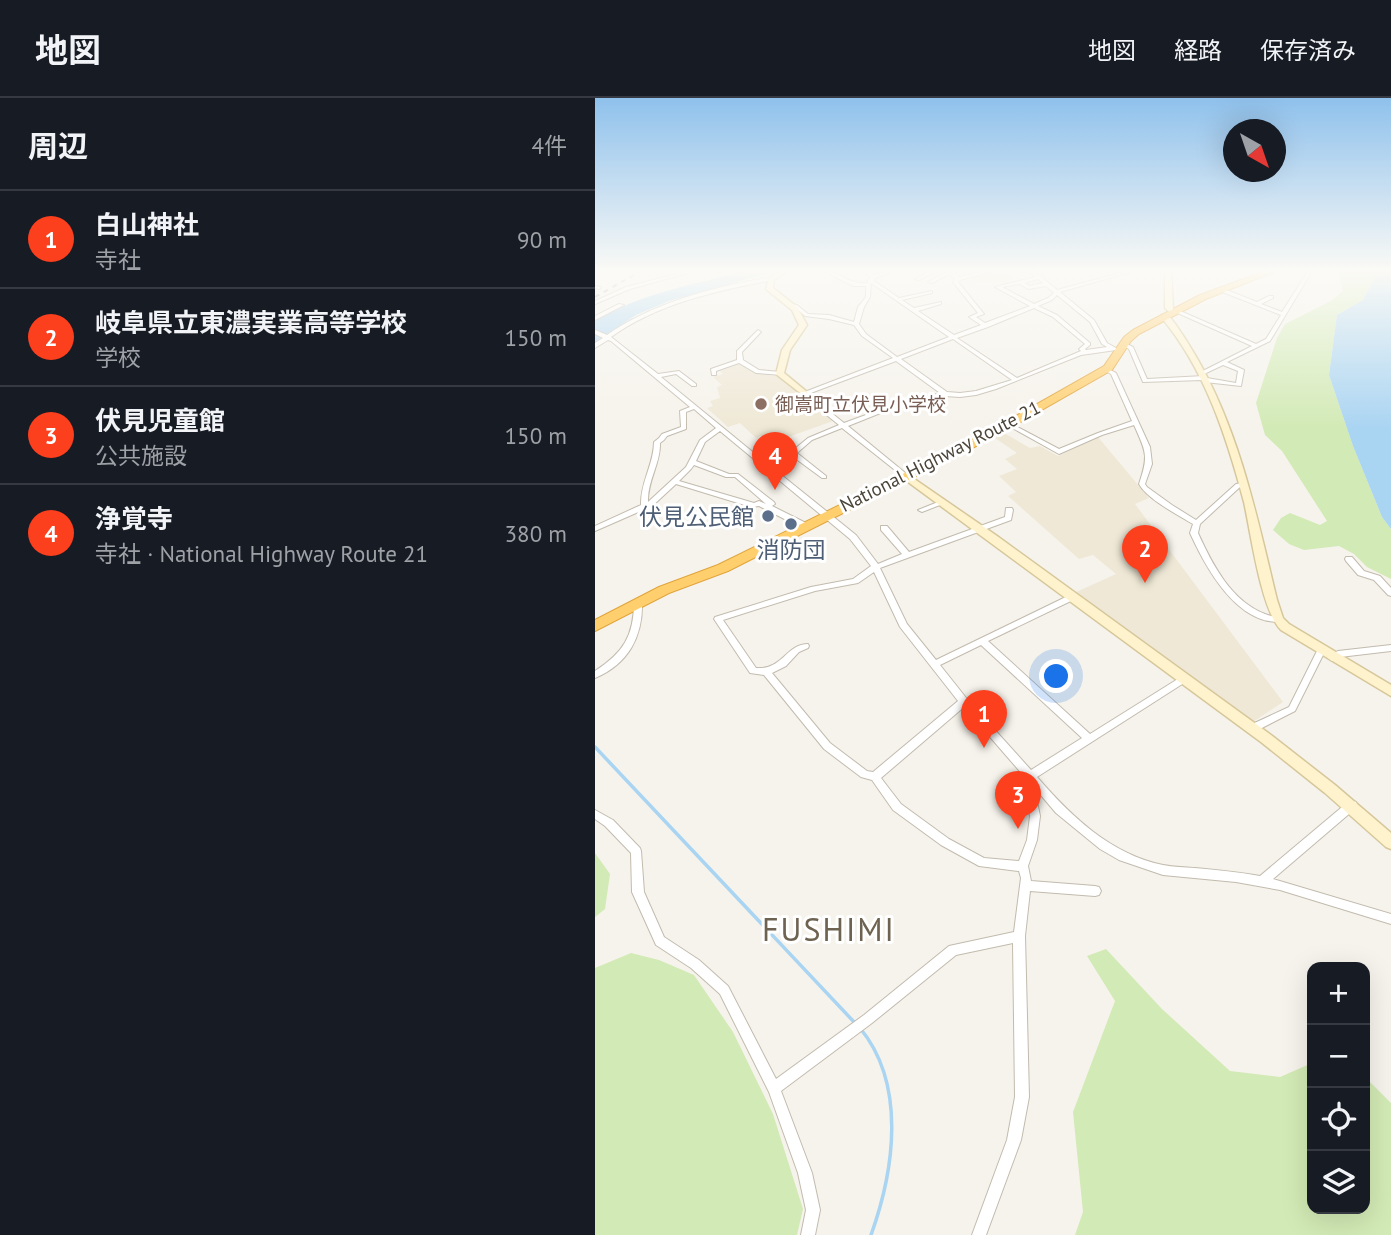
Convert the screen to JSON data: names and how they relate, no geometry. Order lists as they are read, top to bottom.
{
  "streets": {
    "highway": ["National Highway Route 21"]
  },
  "districts": ["FUSHIMI"],
  "places": ["御嵩町立伏見小学校", "伏見公民館", "消防団"],
  "north": "bottom right",
  "page": {
    "header": "地図",
    "nav": ["地図", "経路", "保存済み"],
    "heading": ["周辺", "4件"],
    "list": [
      {
        "mark": "1",
        "name": "白山神社",
        "note": "寺社",
        "value": "90 m"
      },
      {
        "mark": "2",
        "name": "岐阜県立東濃実業高等学校",
        "note": "学校",
        "value": "150 m"
      },
      {
        "mark": "3",
        "name": "伏見児童館",
        "note": "公共施設",
        "value": "150 m"
      },
      {
        "mark": "4",
        "name": "浄覚寺",
        "note": "寺社 · National Highway Route 21",
        "value": "380 m"
      }
    ],
    "pins": [
      "4",
      "2",
      "1",
      "3"
    ],
    "map_buttons": ["+", "−"]
  }
}
